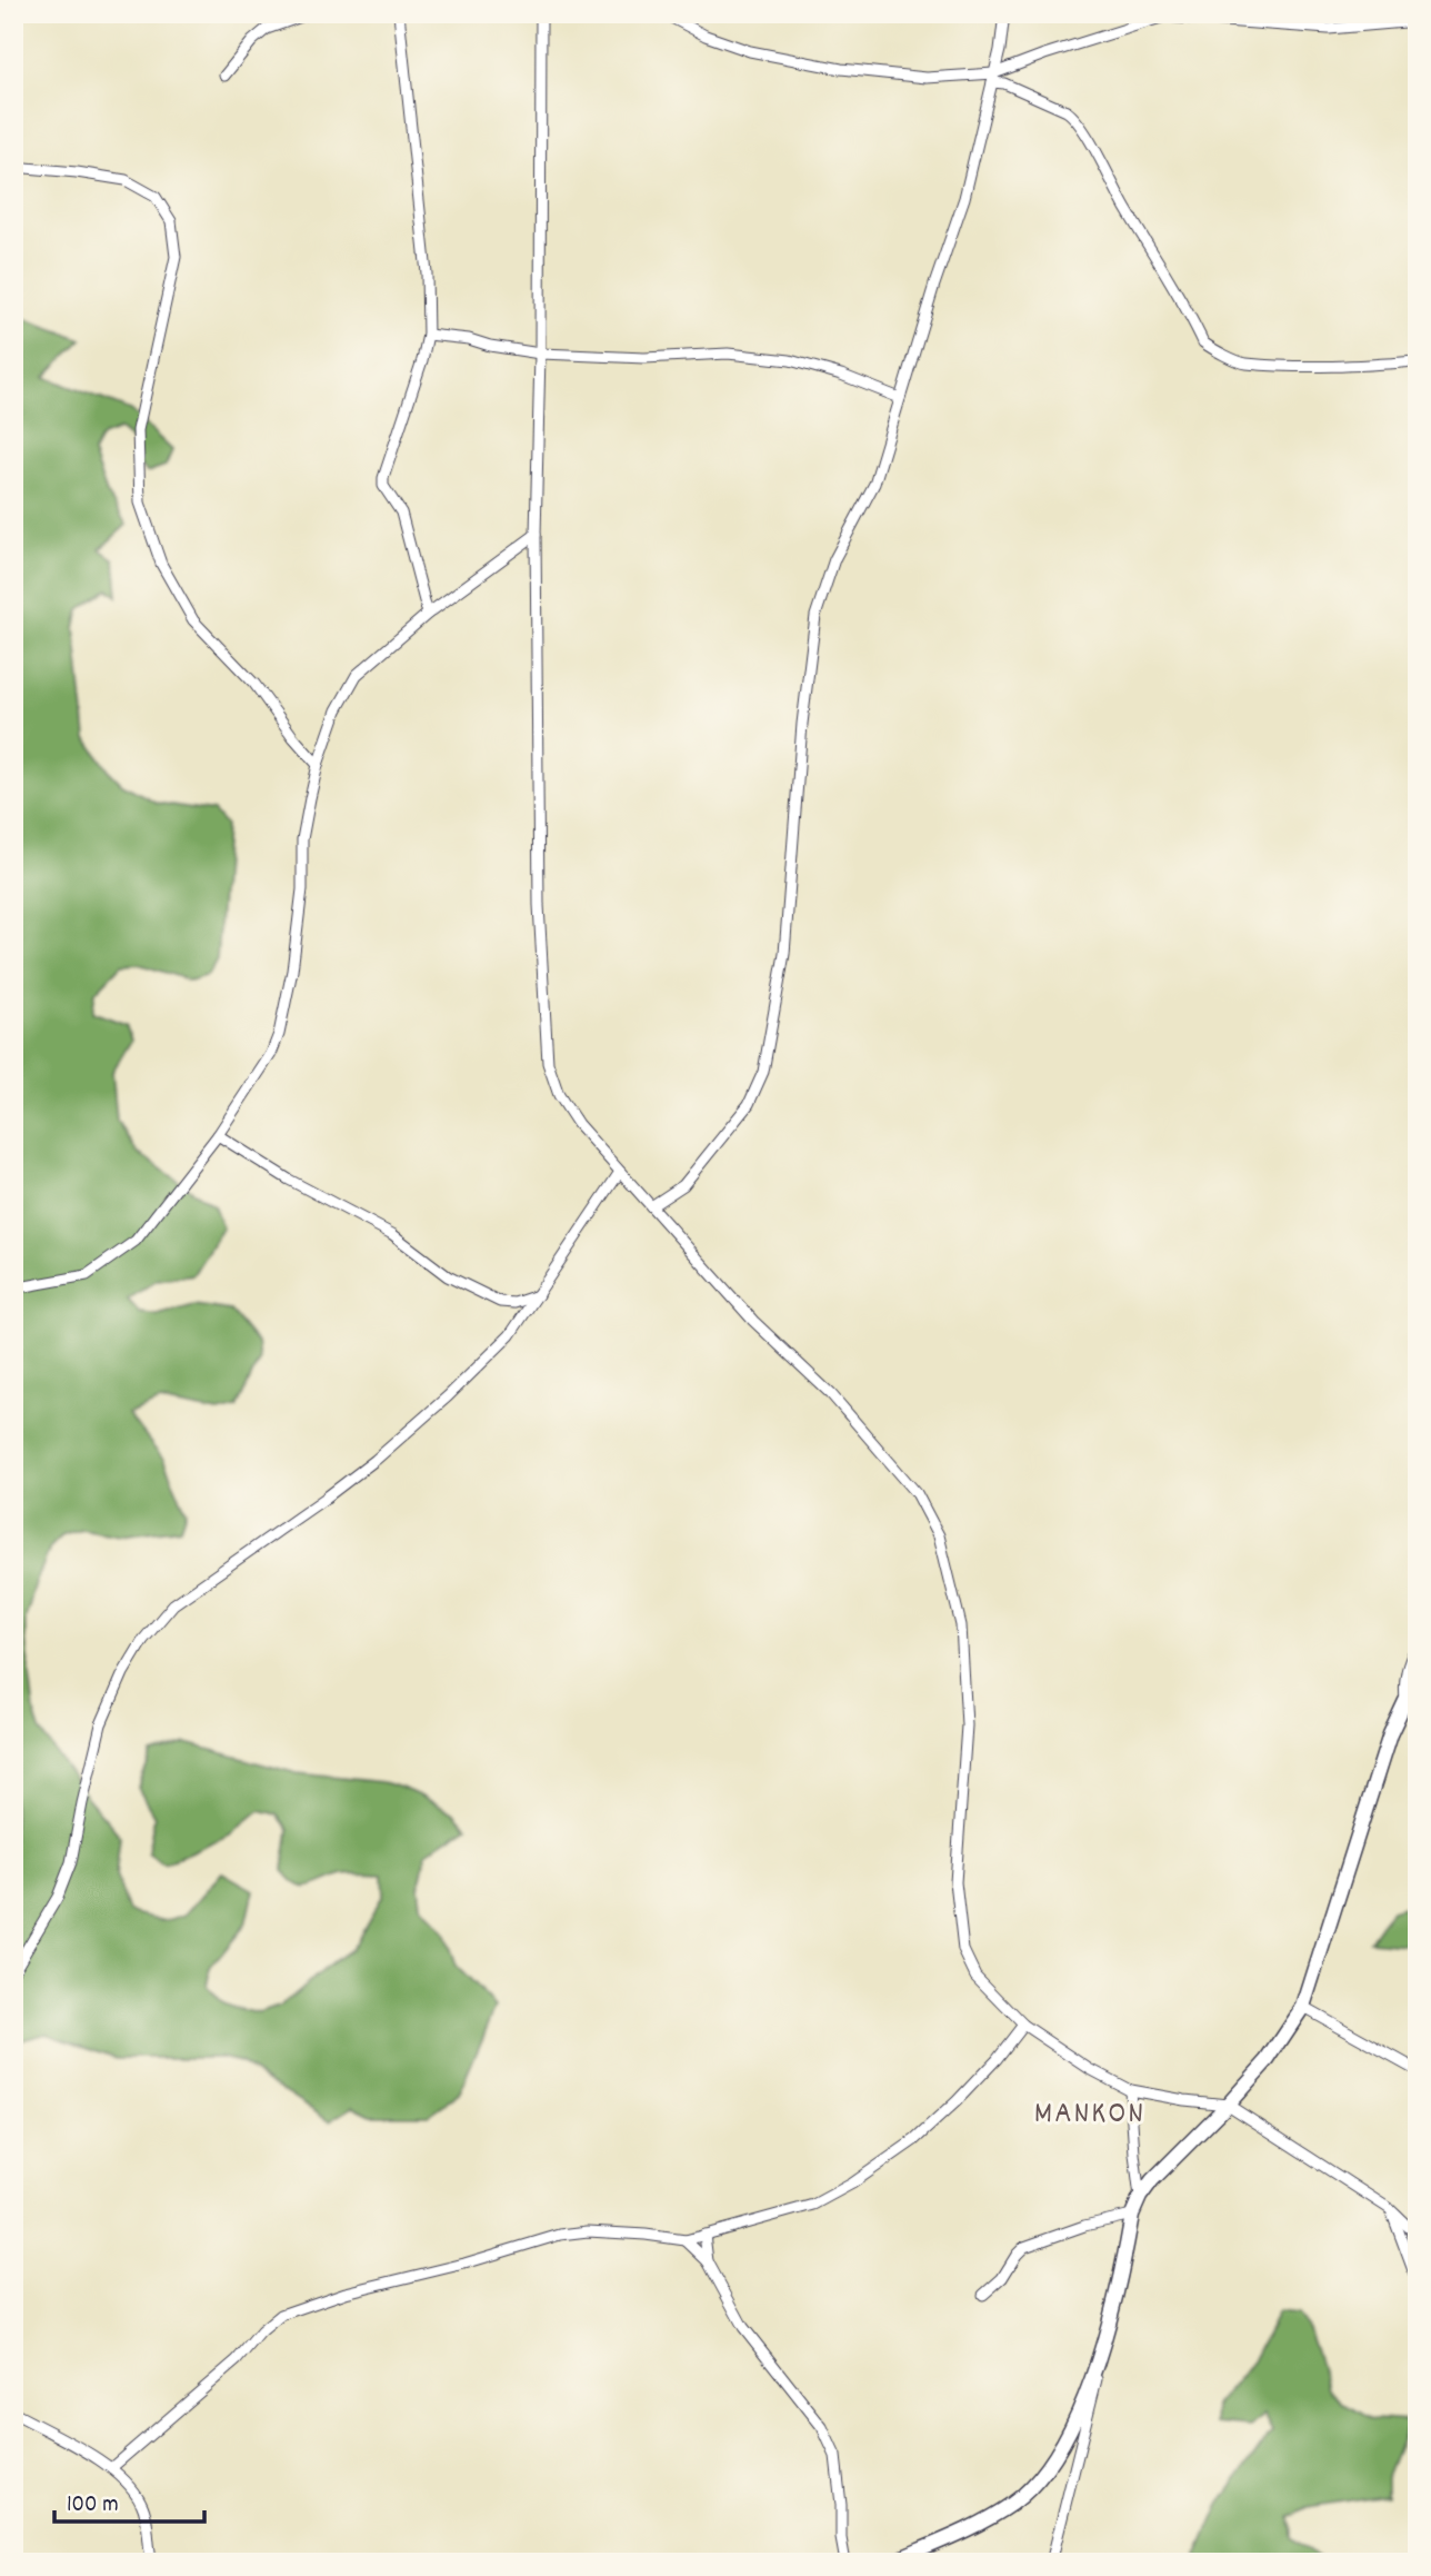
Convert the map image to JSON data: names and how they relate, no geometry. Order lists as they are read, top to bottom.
{
  "districts": ["MANKON"],
  "scale_bar": "100 m"
}
